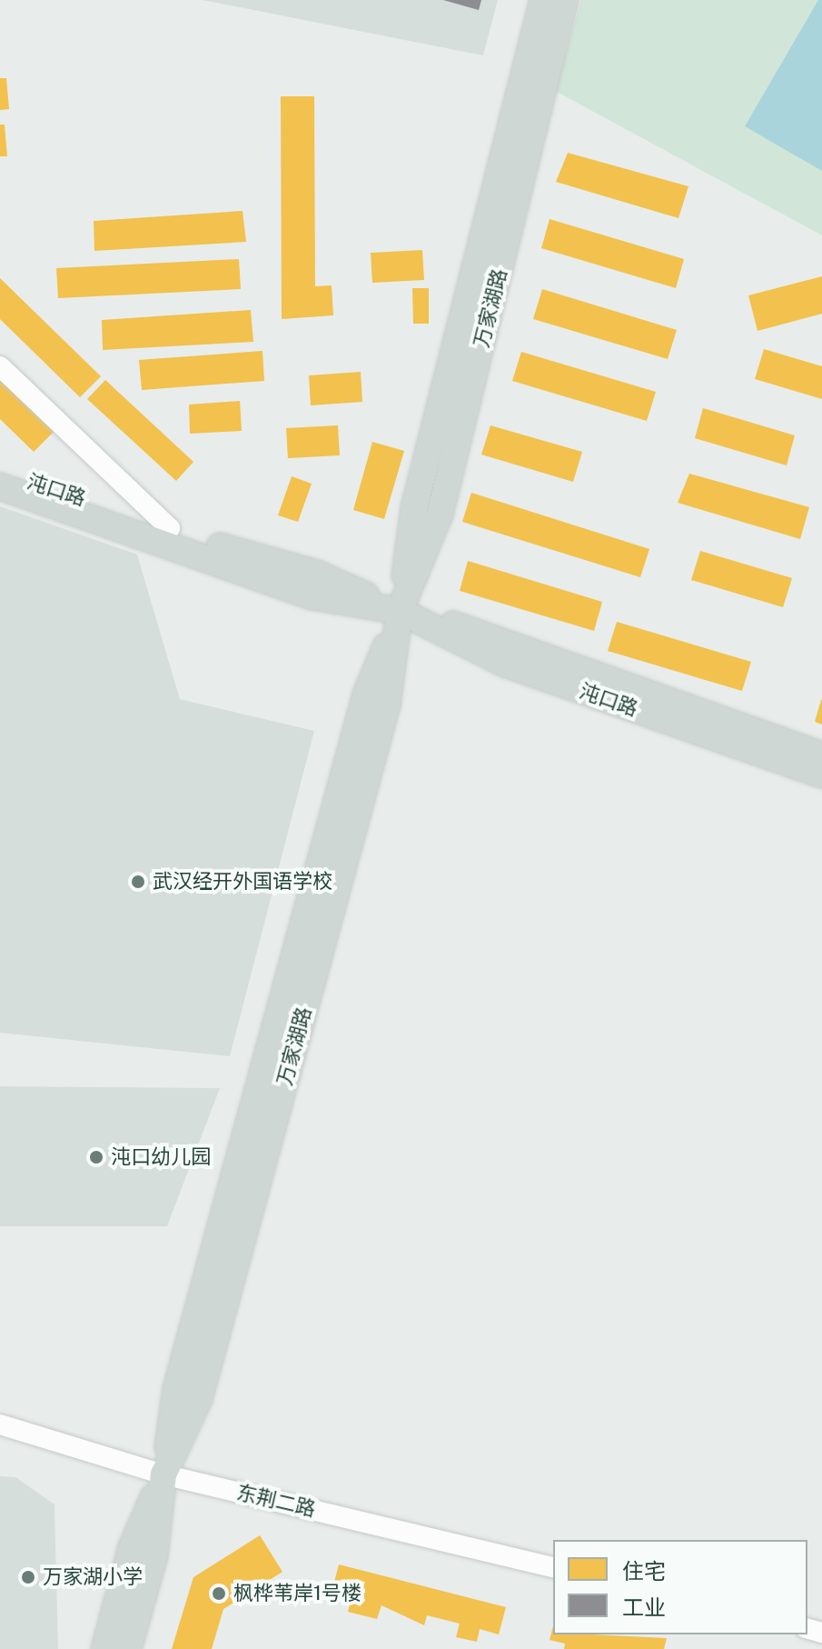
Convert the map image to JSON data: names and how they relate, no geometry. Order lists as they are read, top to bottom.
{
  "streets": {
    "main road": ["万家湖路", "沌口路"],
    "street": ["东荆二路"]
  },
  "crossings": [
    ["万家湖路", "沌口路"],
    ["万家湖路", "东荆二路"]
  ],
  "places": [
    "武汉经开外国语学校",
    "沌口幼儿园",
    "万家湖小学",
    "枫桦苇岸1号楼"
  ],
  "legend": ["住宅", "工业"]
}
